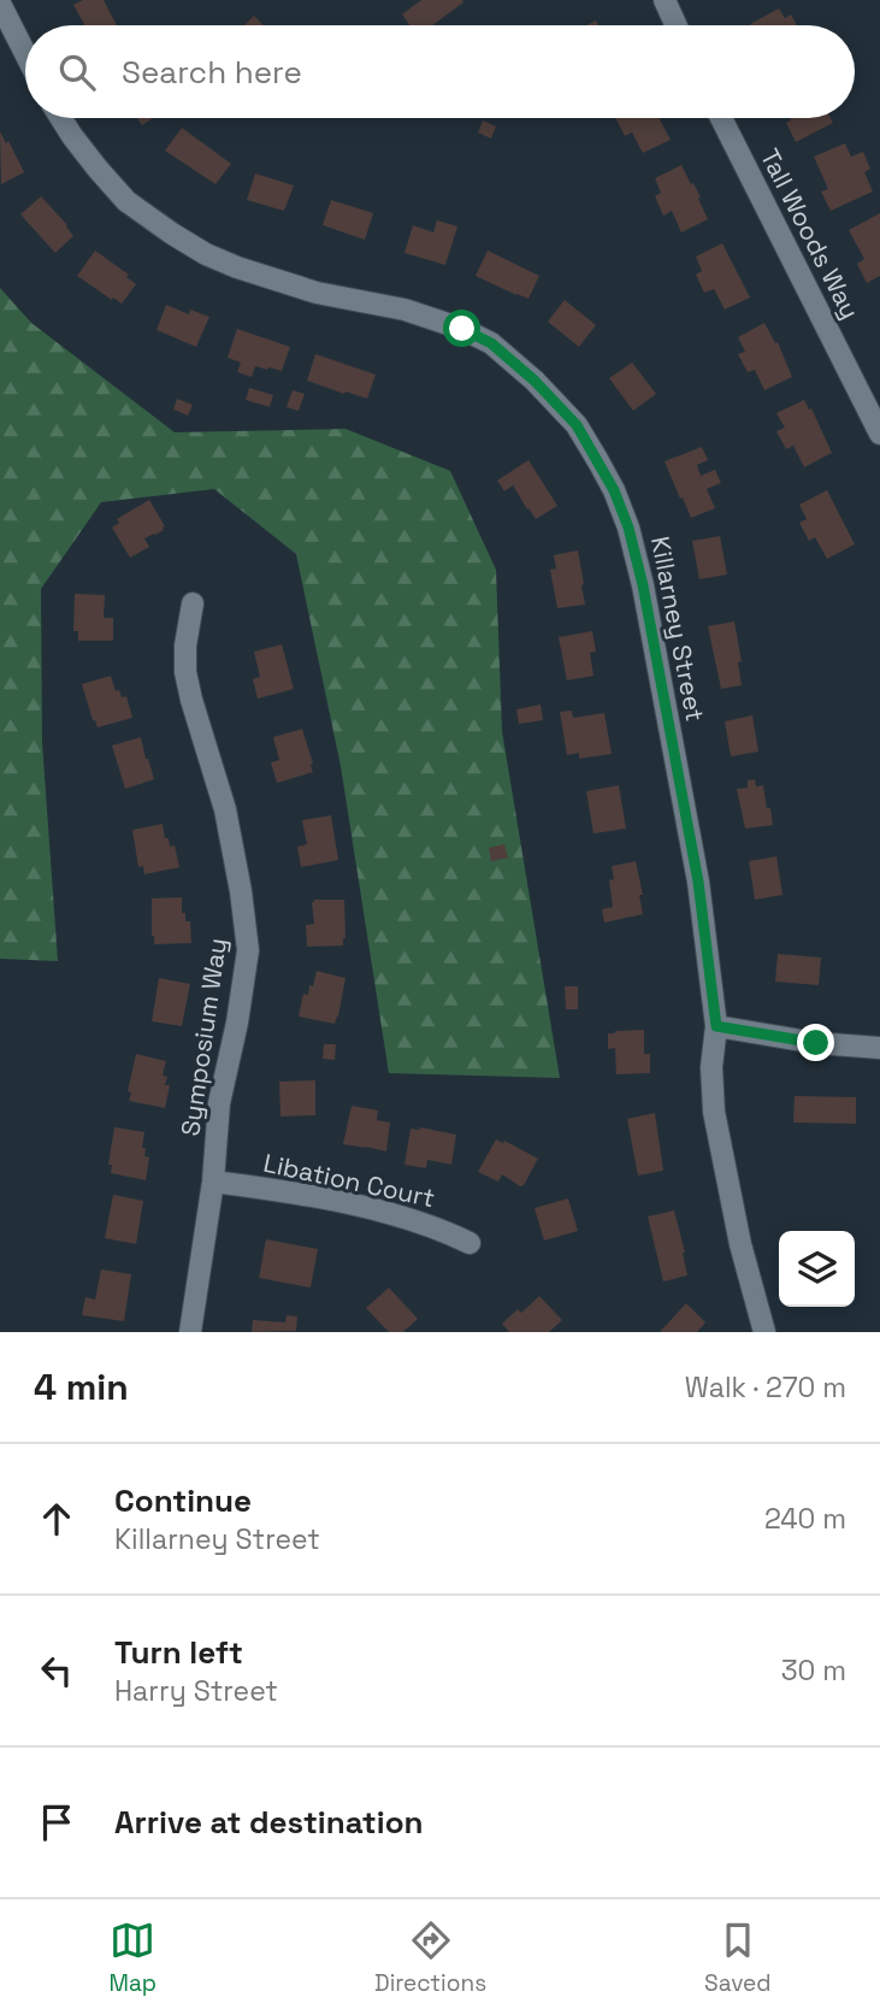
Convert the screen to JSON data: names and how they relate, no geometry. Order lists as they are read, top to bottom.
{
  "streets": {
    "street": [
      "Tall Woods Way",
      "Killarney Street",
      "Symposium Way",
      "Libation Court"
    ]
  },
  "crossings": [
    ["Symposium Way", "Libation Court"]
  ],
  "page": {
    "search": "Search here",
    "heading": ["4 min", "Walk · 270 m"],
    "list": [
      ["Continue", "Killarney Street", "240 m"],
      ["Turn left", "Harry Street", "30 m"],
      "Arrive at destination"
    ],
    "nav": ["Map", "Directions", "Saved"]
  }
}
